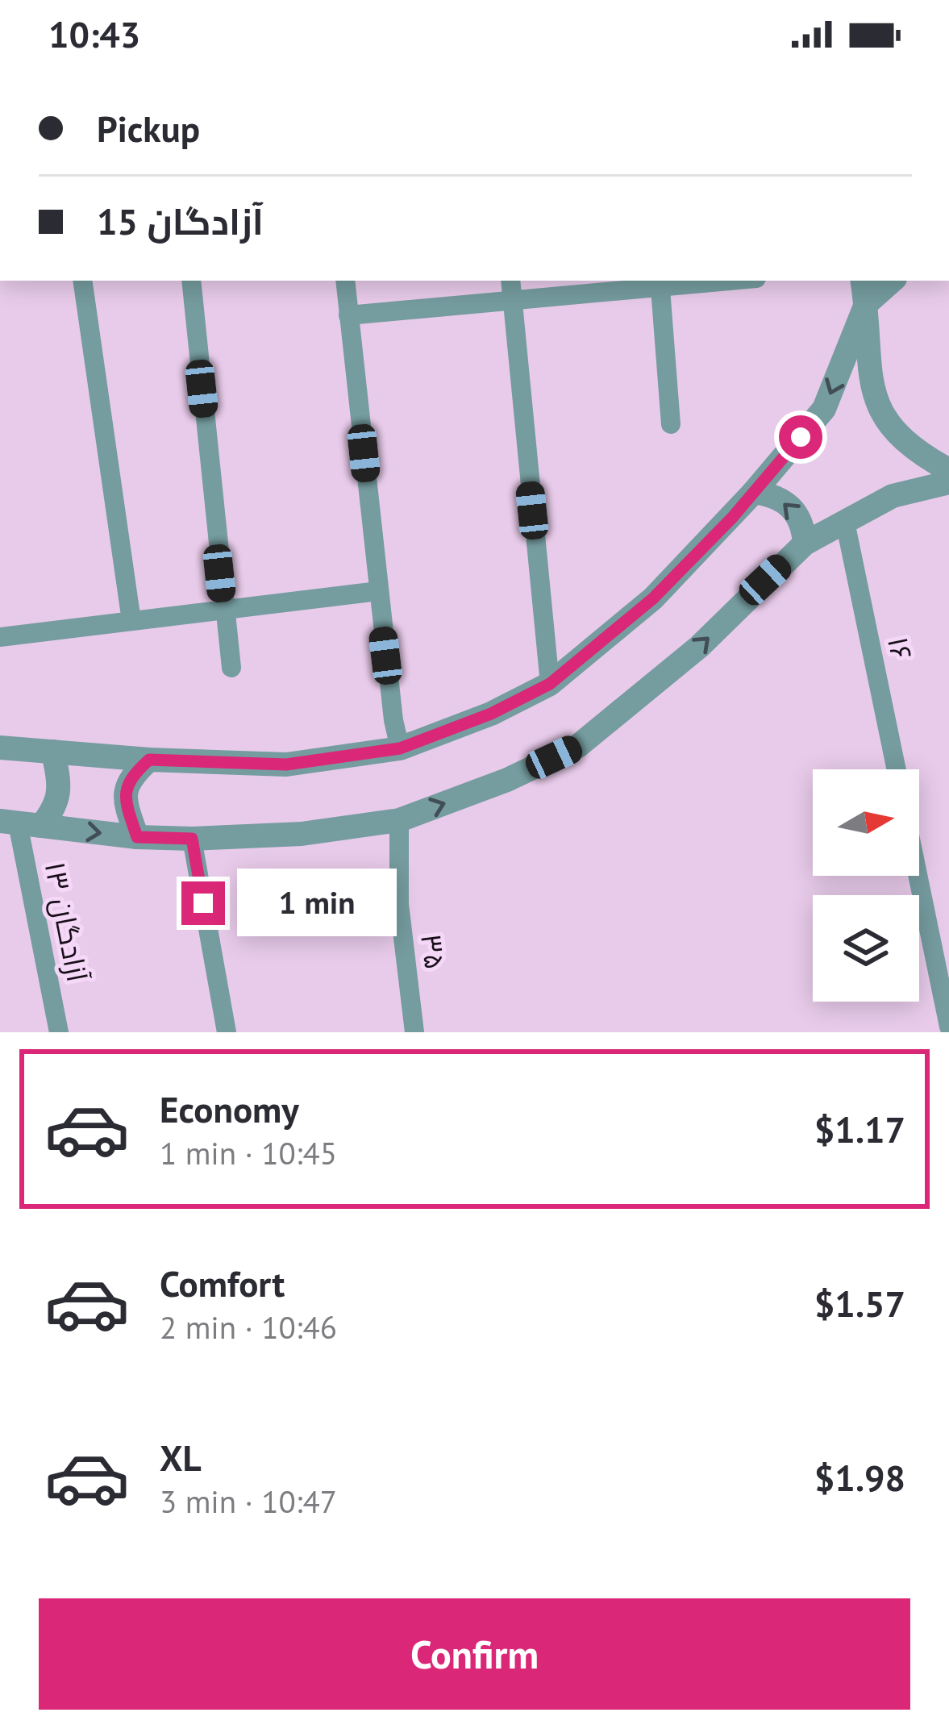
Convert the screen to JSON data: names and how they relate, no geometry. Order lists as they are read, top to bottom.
{
  "streets": {
    "street": ["۱۶", "آزادگان ۱۳", "۳۵"]
  },
  "north": "right",
  "page": {
    "status": "10:43",
    "banner": ["Pickup", "آزادگان 15"],
    "bubble": "1 min",
    "list": [
      {
        "name": "Economy",
        "note": "1 min · 10:45",
        "value": "$1.17"
      },
      {
        "name": "Comfort",
        "note": "2 min · 10:46",
        "value": "$1.57"
      },
      {
        "name": "XL",
        "note": "3 min · 10:47",
        "value": "$1.98"
      }
    ],
    "buttons": "Confirm"
  }
}
